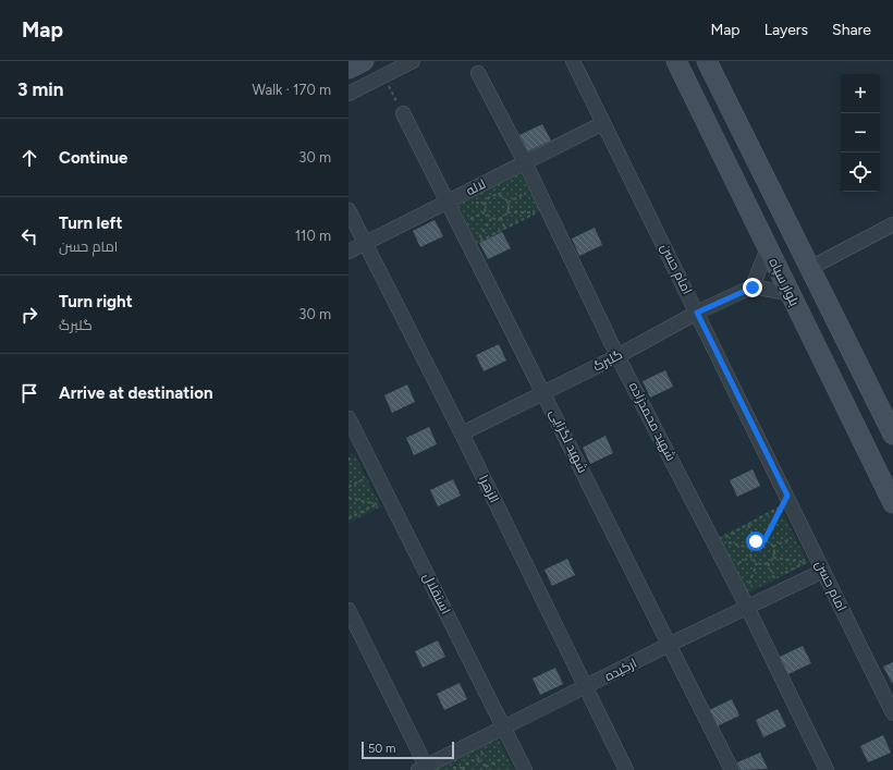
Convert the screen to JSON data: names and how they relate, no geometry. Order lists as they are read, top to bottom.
{
  "streets": {
    "main road": ["بلوار سپاه"],
    "street": [
      "لاله",
      "امام حسن",
      "گلبرگ",
      "شهید محمدزاده",
      "شهید لگزایی",
      "الزهرا",
      "استقلال",
      "ارکیده"
    ]
  },
  "crossings": [
    ["لاله", "امام حسن"],
    ["لاله", "شهید محمدزاده"],
    ["لاله", "شهید لگزایی"],
    ["لاله", "الزهرا"],
    ["امام حسن", "گلبرگ"],
    ["امام حسن", "ارکیده"],
    ["گلبرگ", "شهید محمدزاده"],
    ["گلبرگ", "شهید لگزایی"],
    ["گلبرگ", "الزهرا"],
    ["شهید محمدزاده", "ارکیده"],
    ["شهید لگزایی", "ارکیده"],
    ["الزهرا", "ارکیده"],
    ["استقلال", "ارکیده"]
  ],
  "scale_bar": "50 m",
  "page": {
    "header": "Map",
    "nav": ["Map", "Layers", "Share"],
    "heading": ["3 min", "Walk · 170 m"],
    "map_buttons": ["+", "−"],
    "list": [
      ["Continue", "30 m"],
      ["Turn left", "امام حسن", "110 m"],
      ["Turn right", "گلبرگ", "30 m"],
      "Arrive at destination"
    ],
    "scale": "50 m"
  }
}
